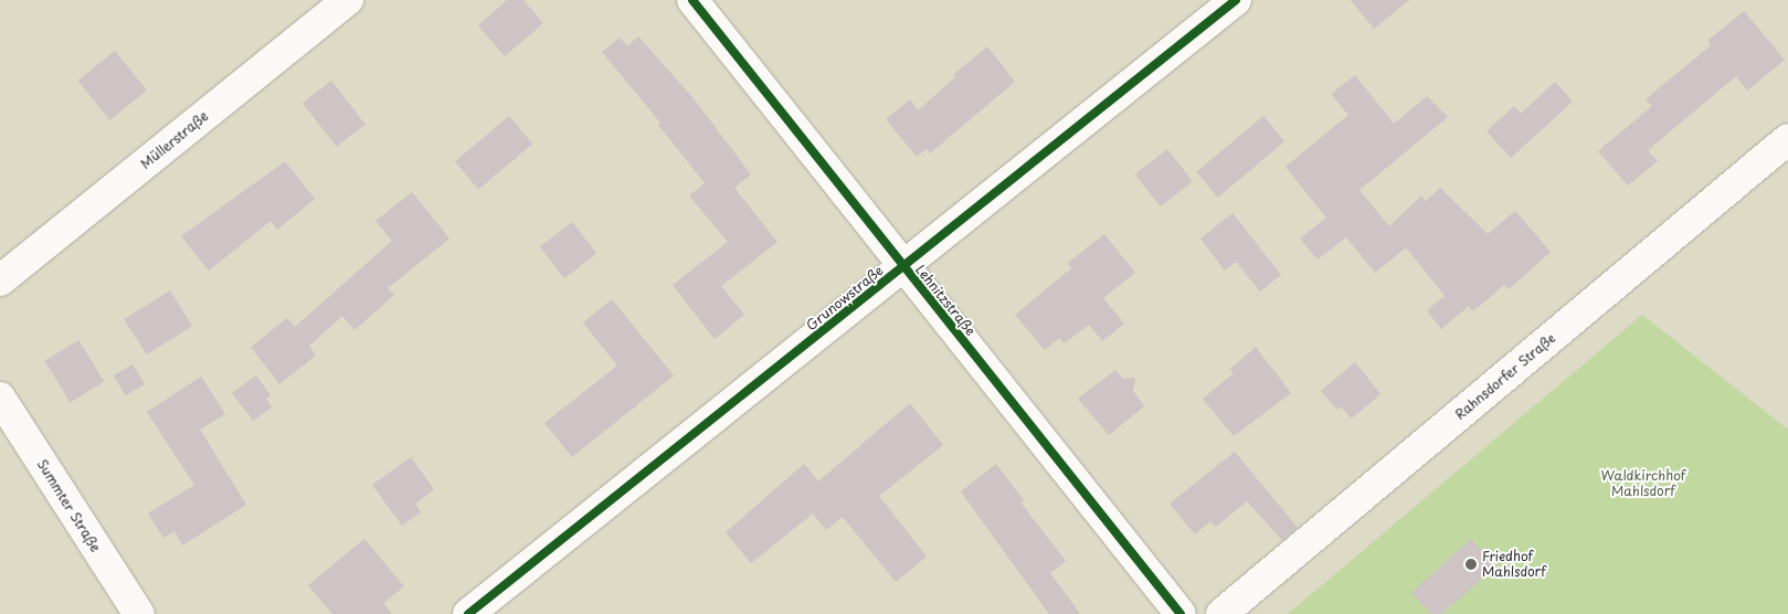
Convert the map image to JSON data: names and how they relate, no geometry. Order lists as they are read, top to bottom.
{
  "streets": {
    "street": [
      "Müllerstraße",
      "Grunowstraße",
      "Lehnitzstraße",
      "Rahnsdorfer Straße",
      "Summter Straße"
    ]
  },
  "crossings": [
    ["Grunowstraße", "Lehnitzstraße"]
  ],
  "parks": ["Waldkirchhof Mahlsdorf"],
  "places": ["Friedhof Mahlsdorf"]
}
